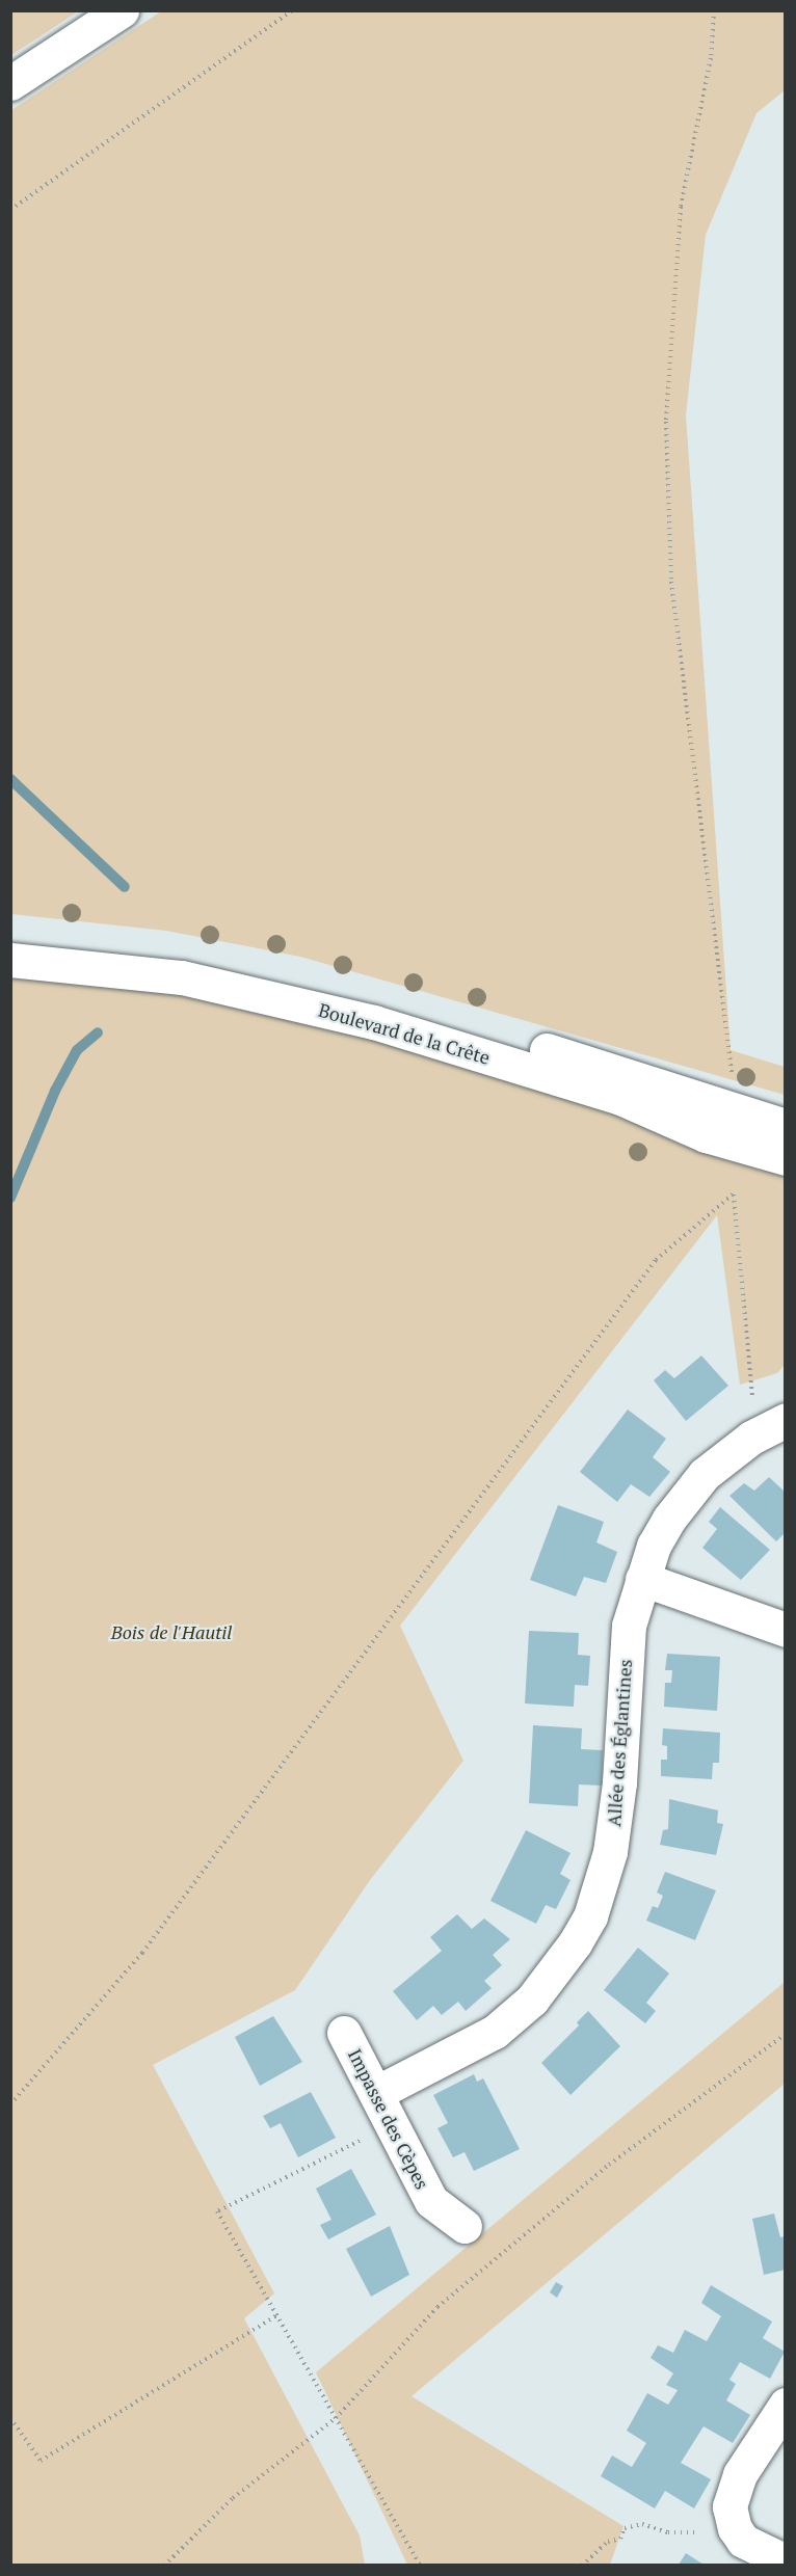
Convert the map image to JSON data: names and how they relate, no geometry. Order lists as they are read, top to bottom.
{
  "streets": {
    "street": ["Boulevard de la Crête", "Allée des Églantines", "Impasse des Cèpes"]
  },
  "crossings": [
    ["Allée des Églantines", "Impasse des Cèpes"]
  ],
  "parks": ["Bois de l'Hautil"]
}
